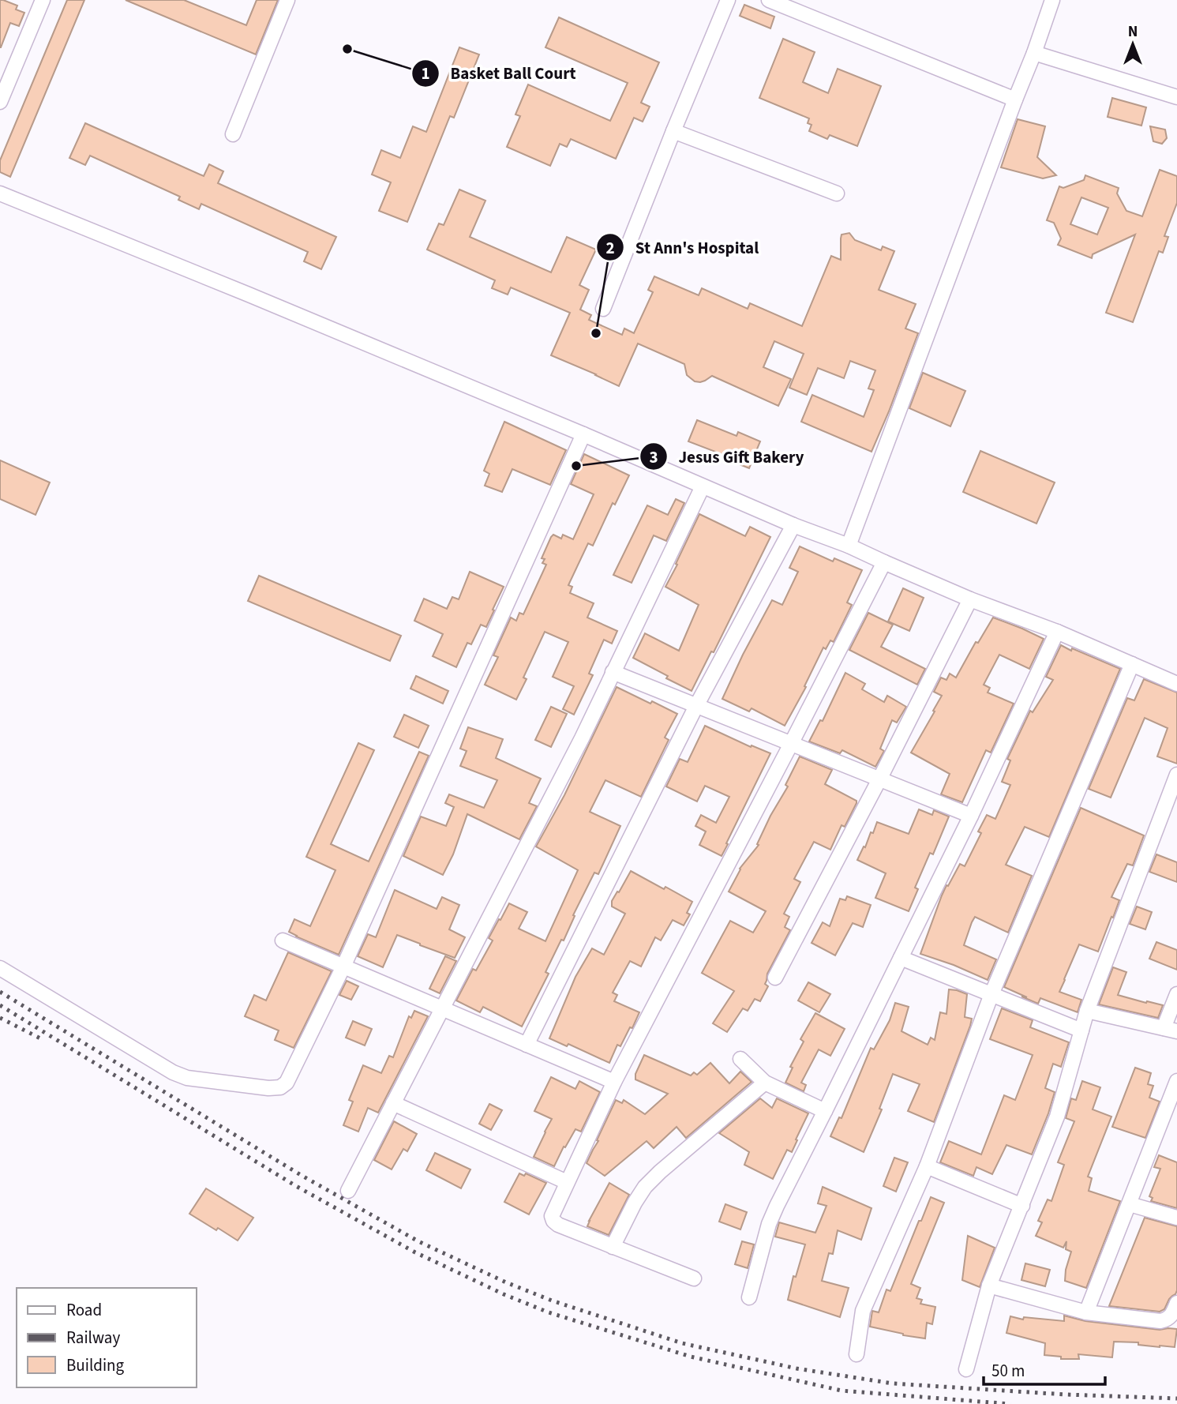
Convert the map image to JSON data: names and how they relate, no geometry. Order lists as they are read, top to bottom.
{
  "places": ["Basket Ball Court", "St Ann's Hospital", "Jesus Gift Bakery"],
  "legend": ["Road", "Railway", "Building"],
  "scale_bar": "50 m",
  "north": "top"
}
